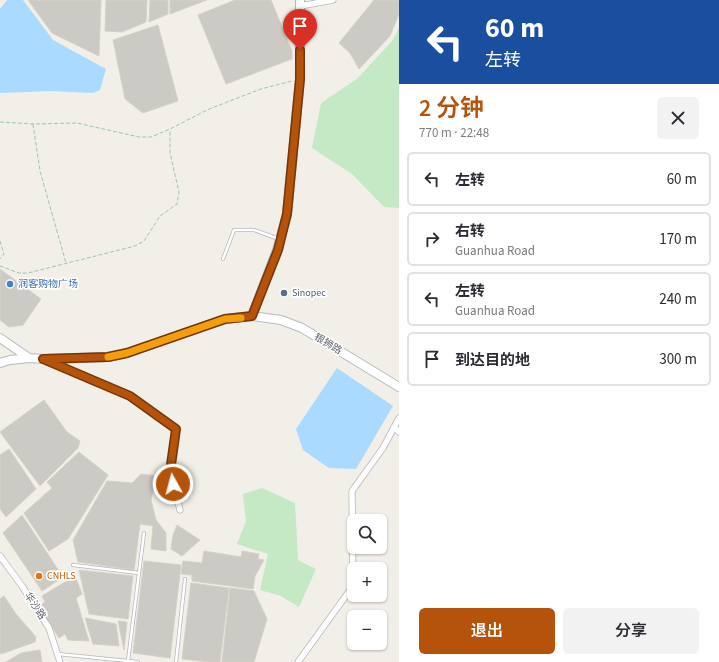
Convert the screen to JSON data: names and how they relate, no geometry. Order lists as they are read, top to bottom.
{
  "streets": {
    "main road": ["银狮路"],
    "street": ["华沙路"]
  },
  "places": ["润客购物广场", "Sinopec", "CNHLS"],
  "page": {
    "turn": ["60 m", "左转"],
    "heading": ["2 分钟", "770 m · 22:48"],
    "list": [
      {
        "name": "左转",
        "value": "60 m"
      },
      {
        "name": "右转",
        "note": "Guanhua Road",
        "value": "170 m"
      },
      {
        "name": "左转",
        "note": "Guanhua Road",
        "value": "240 m"
      },
      {
        "name": "到达目的地",
        "value": "300 m"
      }
    ],
    "map_buttons": ["+", "−"],
    "buttons": ["退出", "分享"]
  }
}
